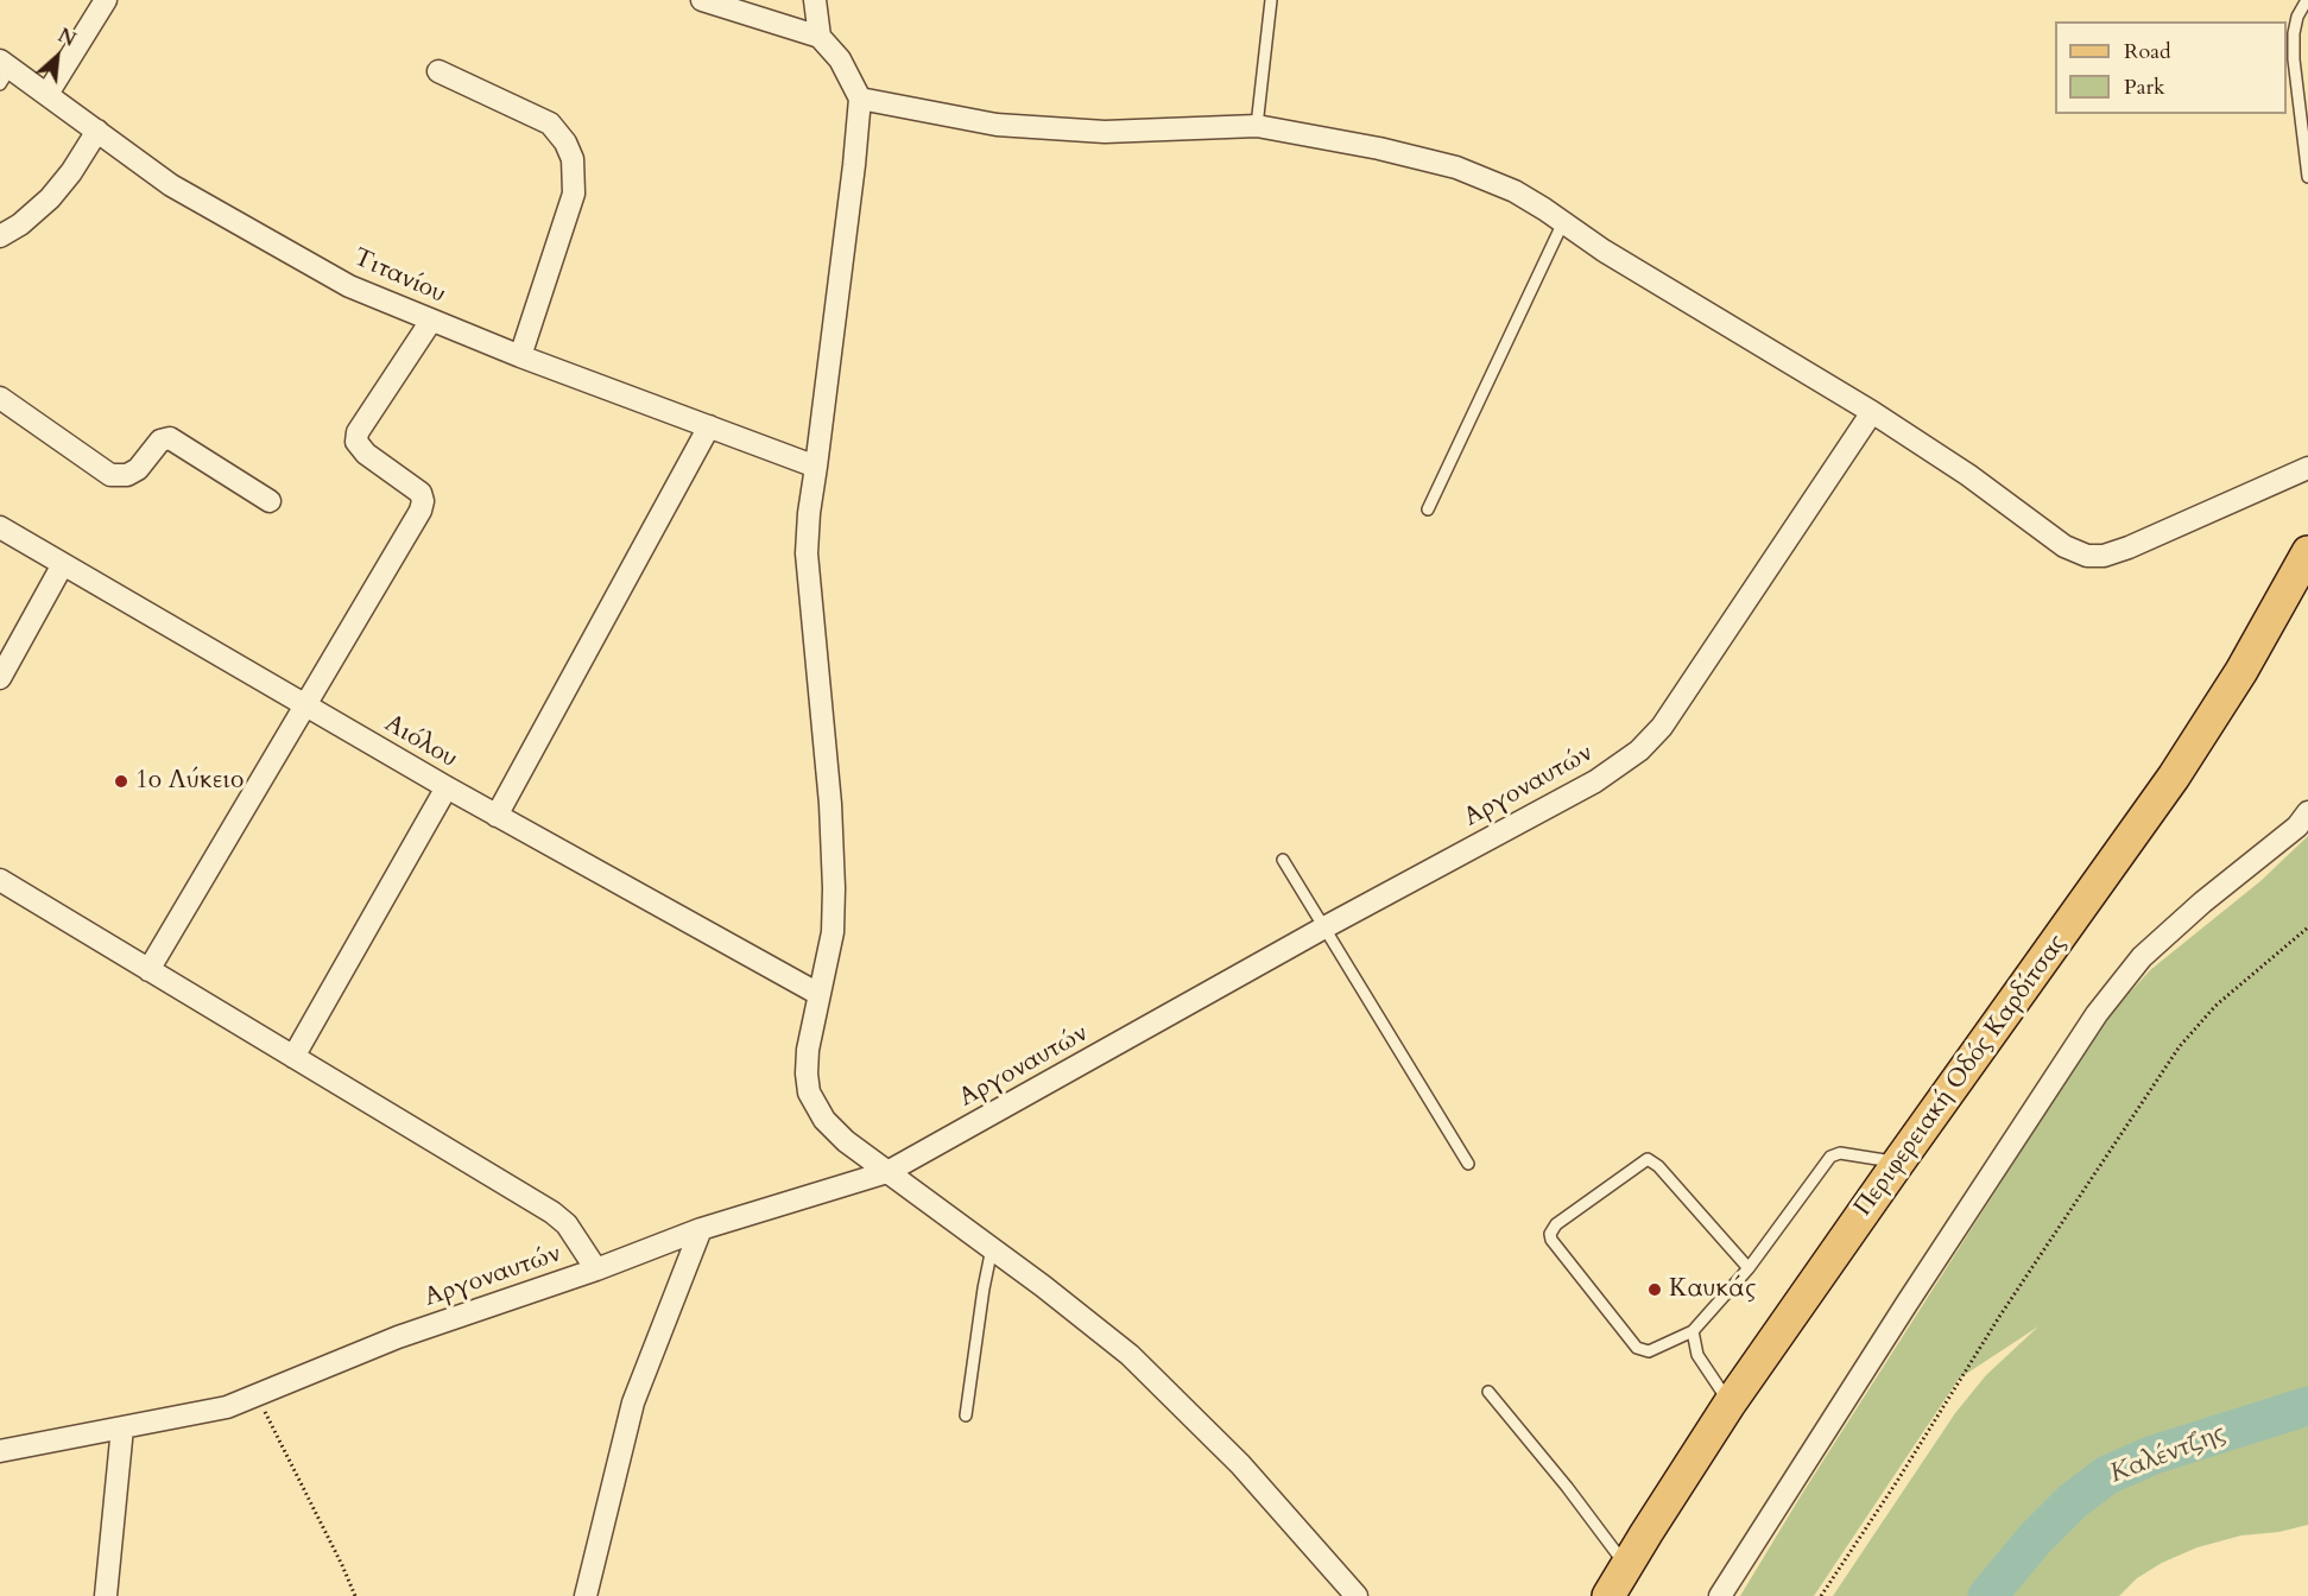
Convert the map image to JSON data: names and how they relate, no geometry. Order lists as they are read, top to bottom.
{
  "streets": {
    "main road": ["Περιφερειακή Οδός Καρδίτσας"],
    "street": ["Τιτανίου", "Αιόλου", "Αργοναυτών"]
  },
  "water": ["Καλέντζης"],
  "places": ["1ο Λύκειο", "Καυκάς"],
  "legend": ["Road", "Park"],
  "north": "top right"
}
